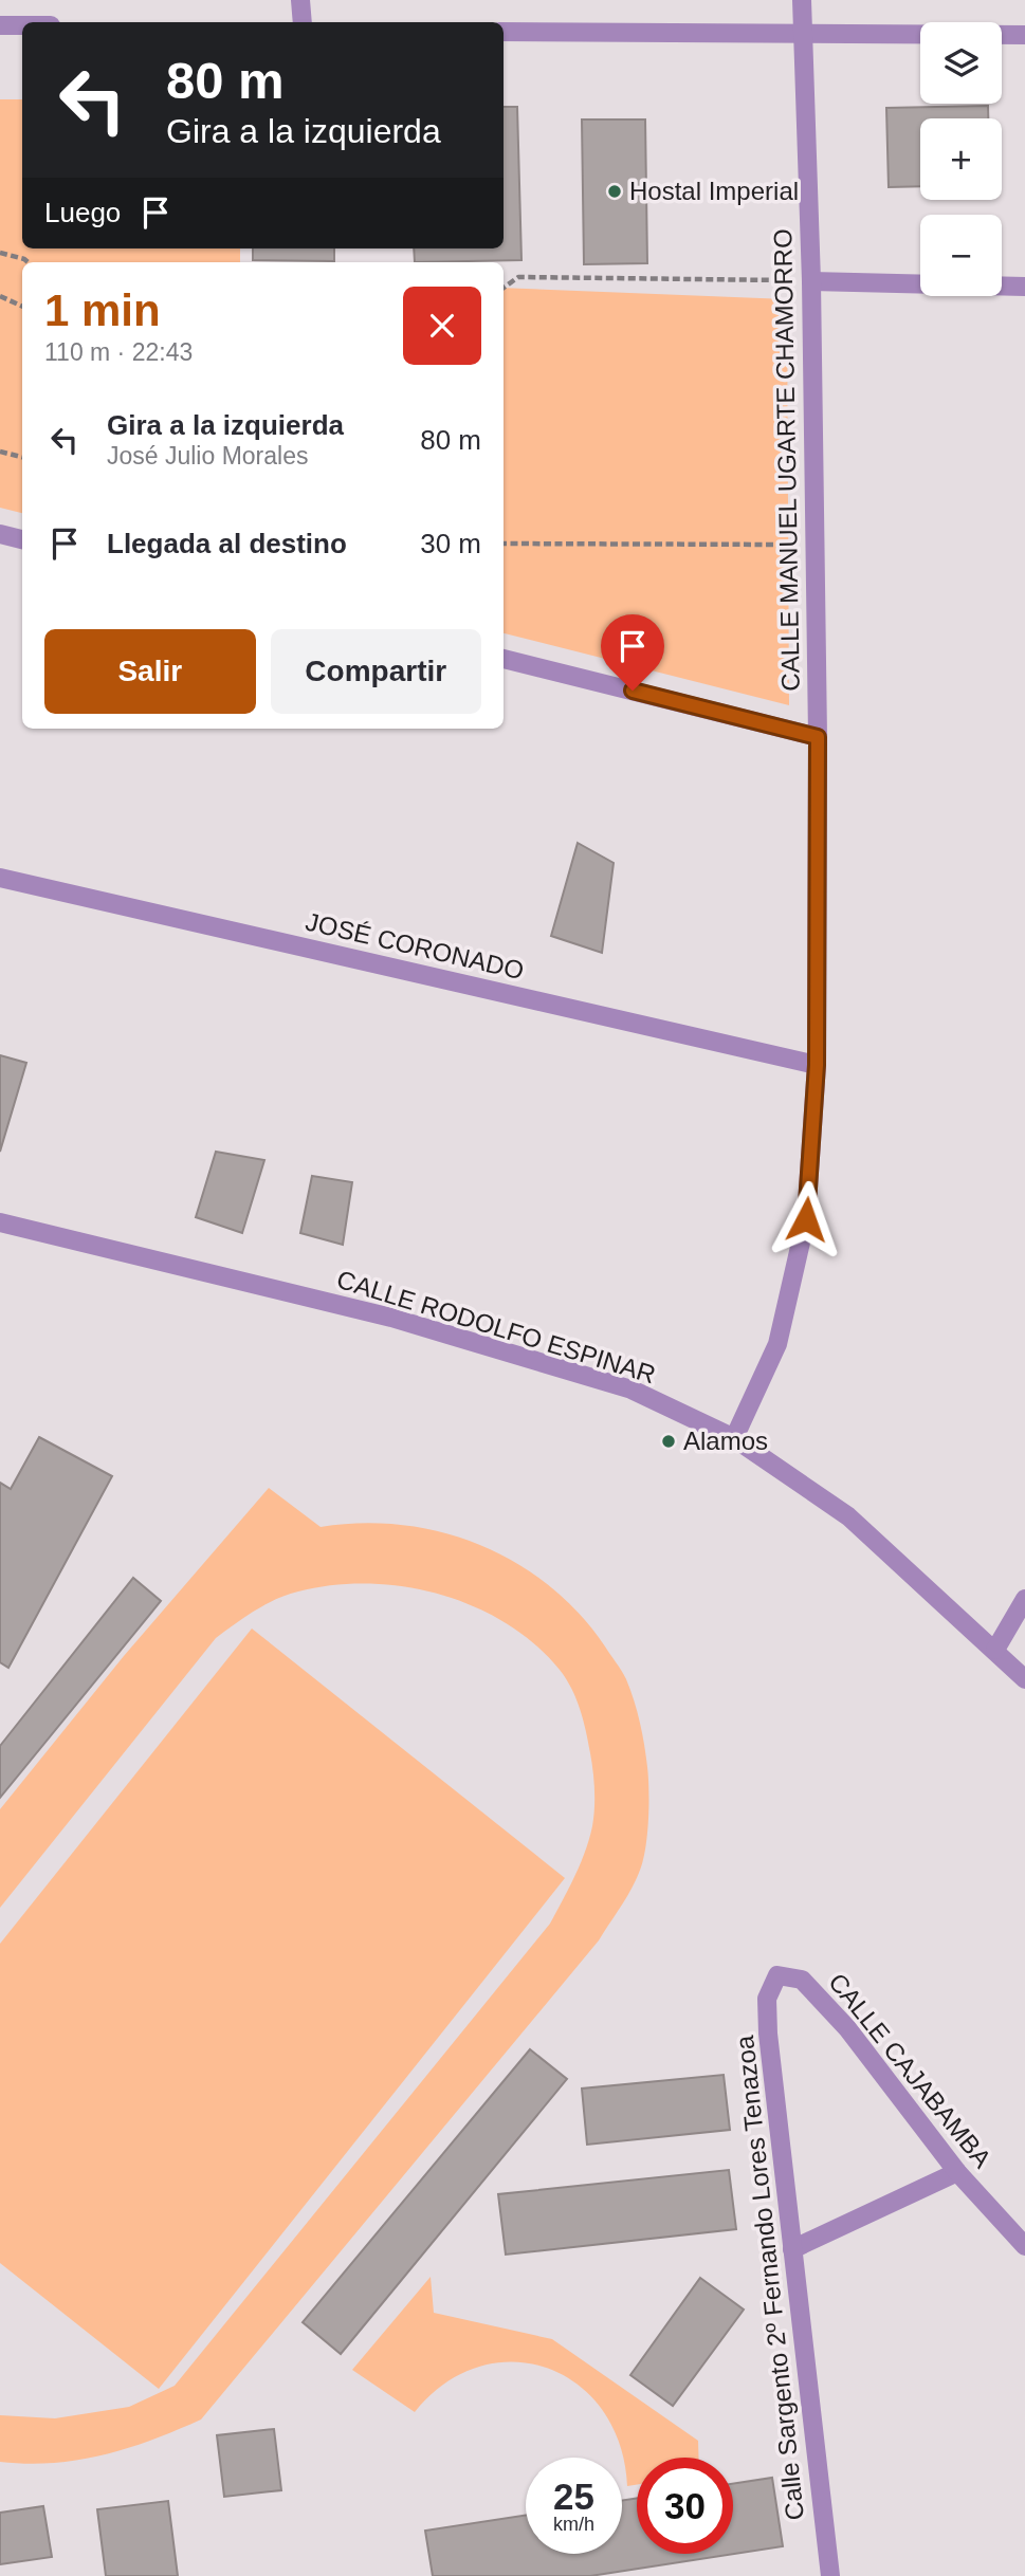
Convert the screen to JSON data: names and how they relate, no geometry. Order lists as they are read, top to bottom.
{
  "streets": {
    "street": [
      "CALLE MANUEL UGARTE CHAMORRO",
      "JOSÉ CORONADO",
      "CALLE RODOLFO ESPINAR",
      "CALLE CAJABAMBA",
      "Calle Sargento 2º Fernando Lores Tenazoa"
    ]
  },
  "crossings": [
    ["CALLE MANUEL UGARTE CHAMORRO", "JOSÉ CORONADO"],
    ["CALLE MANUEL UGARTE CHAMORRO", "CALLE RODOLFO ESPINAR"],
    ["CALLE CAJABAMBA", "Calle Sargento 2º Fernando Lores Tenazoa"]
  ],
  "places": ["Hostal Imperial", "Alamos"],
  "page": {
    "map_buttons": ["+", "−"],
    "turn": ["80 m", "Gira a la izquierda"],
    "then": "Luego",
    "heading": ["1 min", "110 m · 22:43"],
    "list": [
      {
        "name": "Gira a la izquierda",
        "note": "José Julio Morales",
        "value": "80 m"
      },
      {
        "name": "Llegada al destino",
        "value": "30 m"
      }
    ],
    "buttons": ["Salir", "Compartir"],
    "speed": "25 km/h",
    "limit": "30"
  }
}
